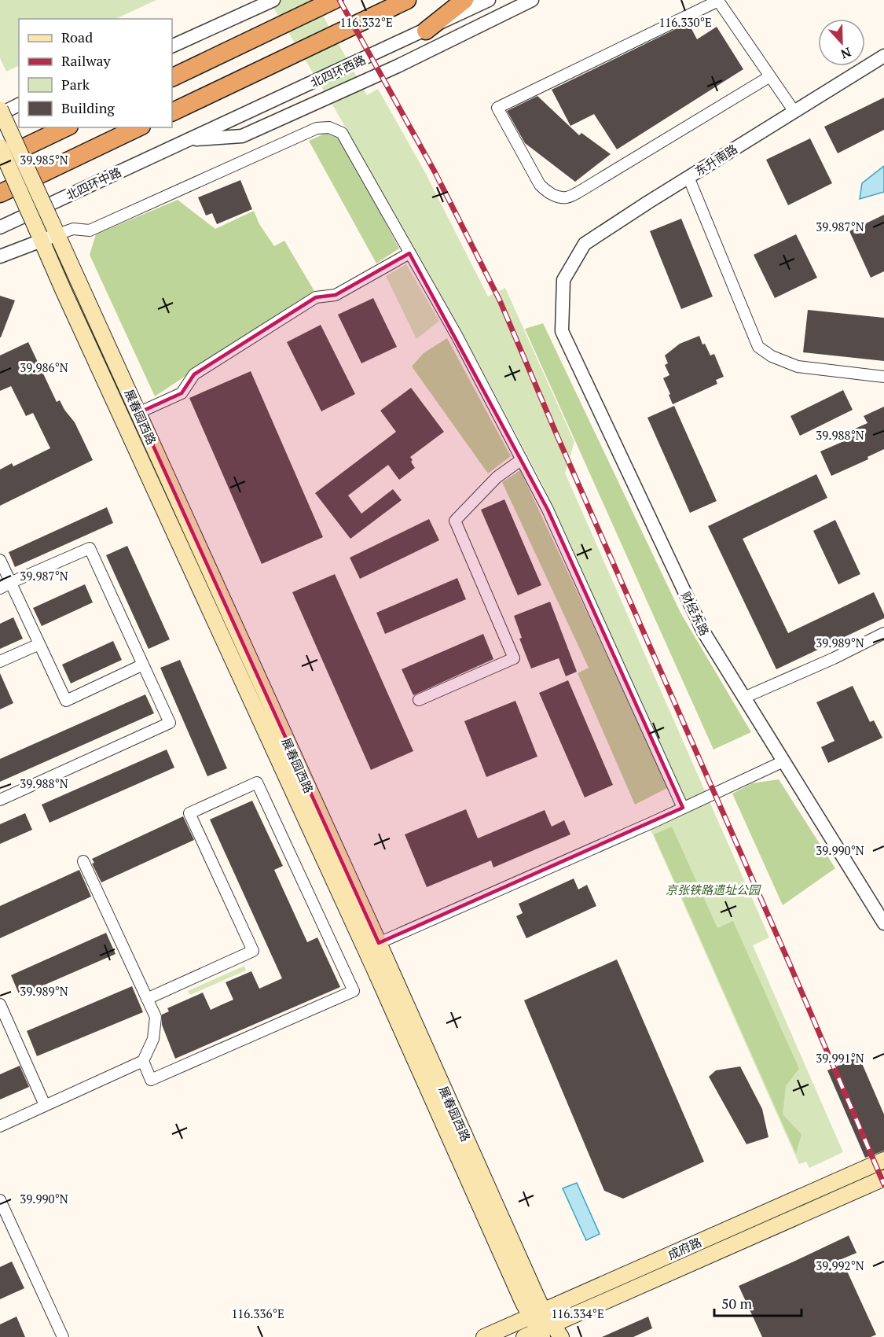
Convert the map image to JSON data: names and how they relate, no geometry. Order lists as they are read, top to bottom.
{
  "streets": {
    "main road": ["展春园西路", "成府路"],
    "street": [
      "北四环西路",
      "东升南路",
      "北四环中路",
      "财经东路"
    ]
  },
  "crossings": [
    ["北四环西路", "北四环中路"],
    ["东升南路", "财经东路"],
    ["展春园西路", "成府路"]
  ],
  "parks": ["京张铁路遗址公园"],
  "legend": [
    "Road",
    "Railway",
    "Park",
    "Building"
  ],
  "scale_bar": "50 m",
  "north": "bottom",
  "coordinates": [
    "116.332°E",
    "116.330°E",
    "39.985°N",
    "39.987°N",
    "39.986°N",
    "39.988°N",
    "39.989°N",
    "39.990°N",
    "39.991°N",
    "39.992°N",
    "116.336°E",
    "116.334°E"
  ]
}
